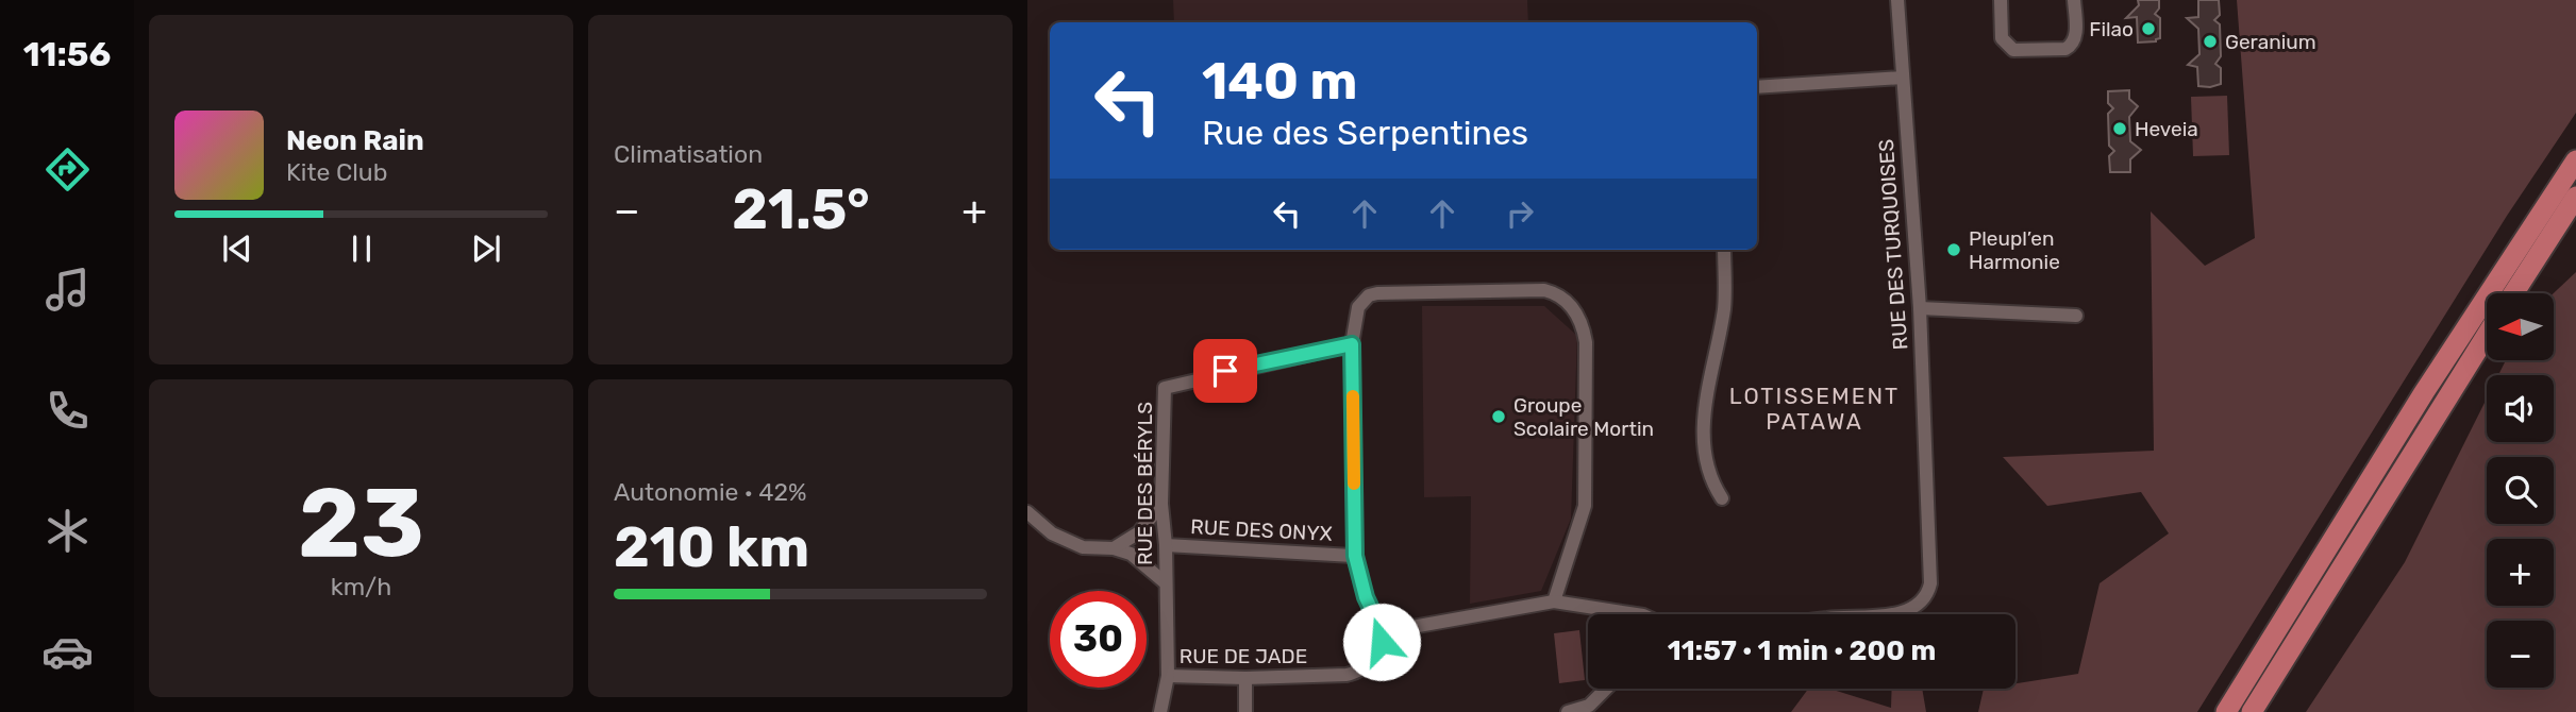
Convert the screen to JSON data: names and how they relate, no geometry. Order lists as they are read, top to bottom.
{
  "streets": {
    "street": [
      "RUE DES TURQUOISES",
      "RUE DES BÉRYLS",
      "RUE DES ONYX",
      "RUE DE JADE"
    ]
  },
  "crossings": [
    ["RUE DES BÉRYLS", "RUE DES ONYX"],
    ["RUE DES BÉRYLS", "RUE DE JADE"]
  ],
  "districts": ["LOTISSEMENT PATAWA"],
  "places": [
    "Filao",
    "Geranium",
    "Heveia",
    "Pleupl’en Harmonie",
    "Groupe Scolaire Mortin"
  ],
  "north": "left",
  "page": {
    "tabs": "11:56",
    "tile": [
      "Climatisation",
      ["23", "km/h"],
      ["Autonomie · 42%", "210 km"]
    ],
    "turn": ["140 m", "Rue des Serpentines"],
    "song": ["Neon Rain", "Kite Club"],
    "heat": ["−", "21.5°", "+"],
    "map_buttons": ["+", "−"],
    "limit": "30",
    "trip": "11:57 · 1 min · 200 m"
  }
}
